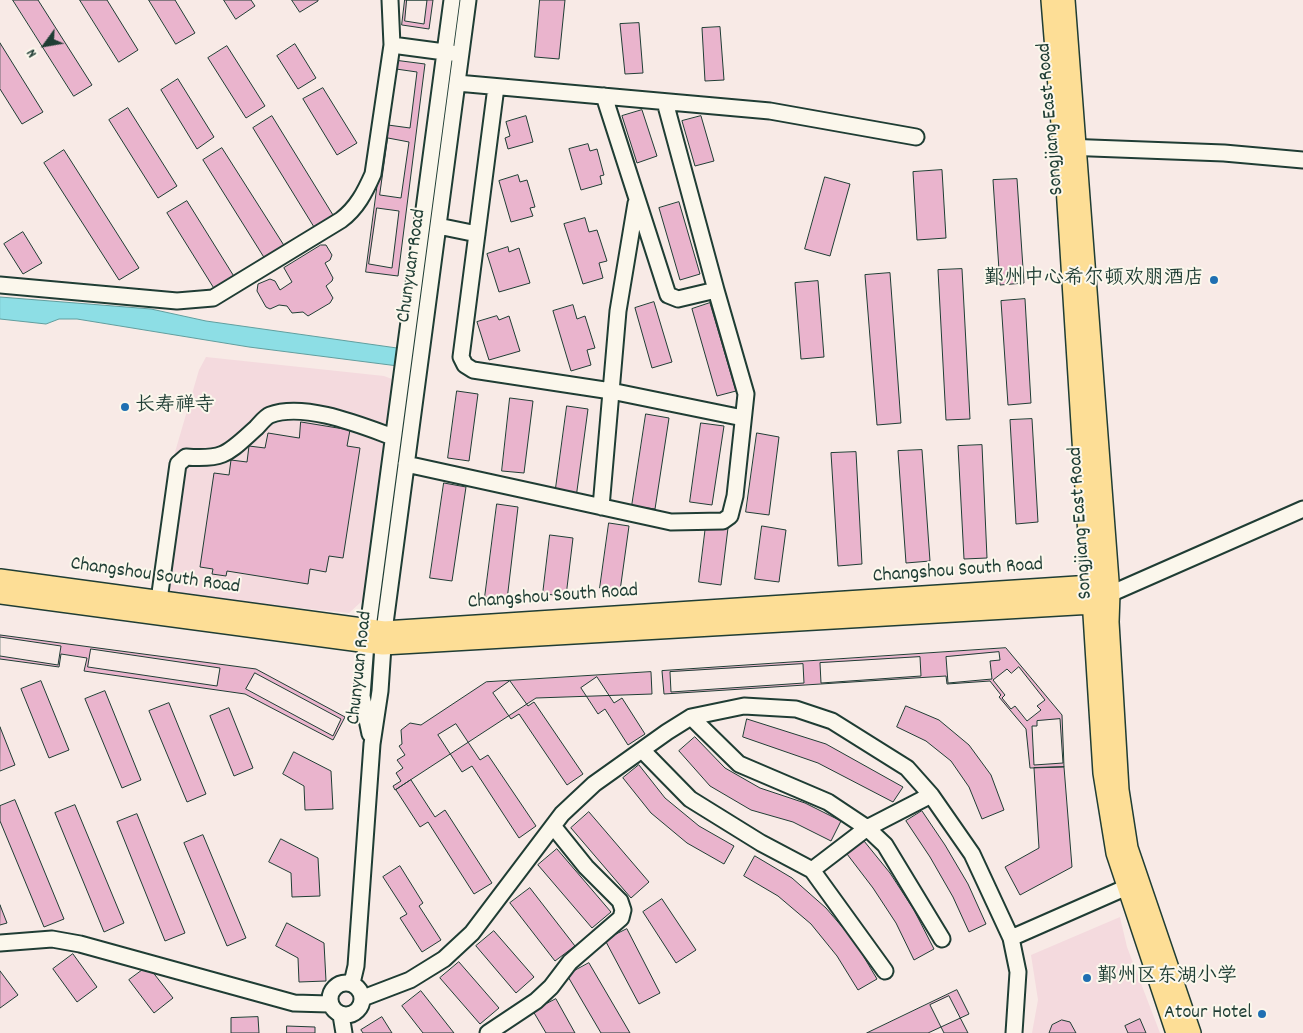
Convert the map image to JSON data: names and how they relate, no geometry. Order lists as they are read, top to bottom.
{
  "streets": {
    "main road": ["Songjiang East Road", "Changshou South Road"],
    "street": ["Chunyuan Road"]
  },
  "crossings": [
    ["Songjiang East Road", "Changshou South Road"],
    ["Chunyuan Road", "Changshou South Road"]
  ],
  "places": [
    "鄞州中心希尔顿欢朋酒店",
    "长寿禅寺",
    "鄞州区东湖小学",
    "Atour Hotel"
  ],
  "north": "bottom left"
}
